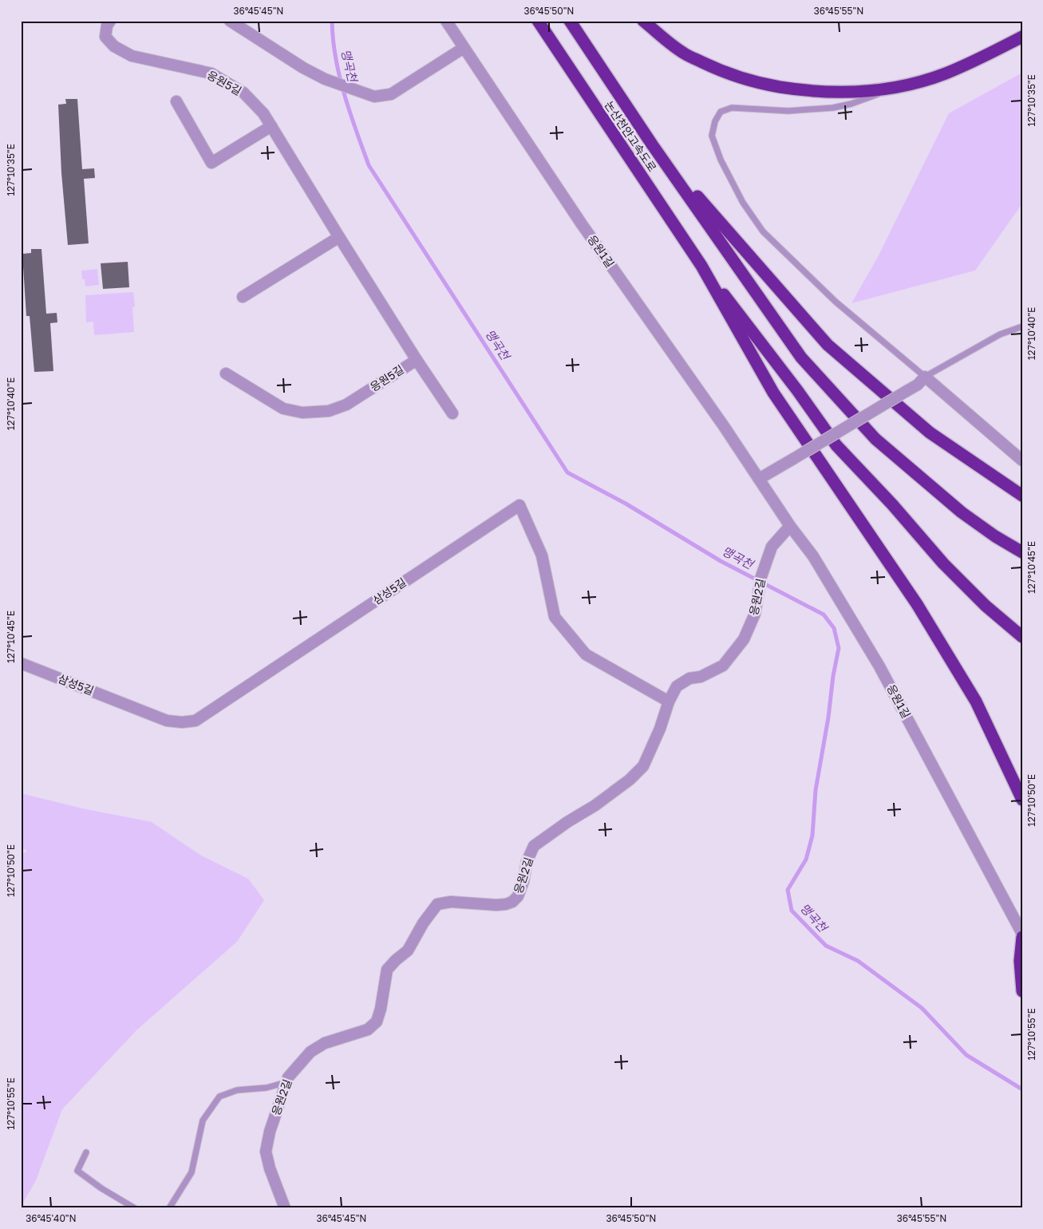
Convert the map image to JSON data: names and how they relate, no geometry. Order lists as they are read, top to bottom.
{
  "streets": {
    "highway": ["논산천안고속도로"],
    "street": [
      "응원5길",
      "응원1길",
      "삼성5길",
      "응원2길"
    ]
  },
  "crossings": [
    ["응원1길", "응원2길"],
    ["삼성5길", "응원2길"]
  ],
  "water": ["맹곡천"],
  "coordinates": [
    "36°45'45\"N",
    "36°45'50\"N",
    "36°45'55\"N",
    "127°10'35\"E",
    "127°10'40\"E",
    "127°10'45\"E",
    "127°10'50\"E",
    "127°10'55\"E",
    "36°45'40\"N"
  ]
}
